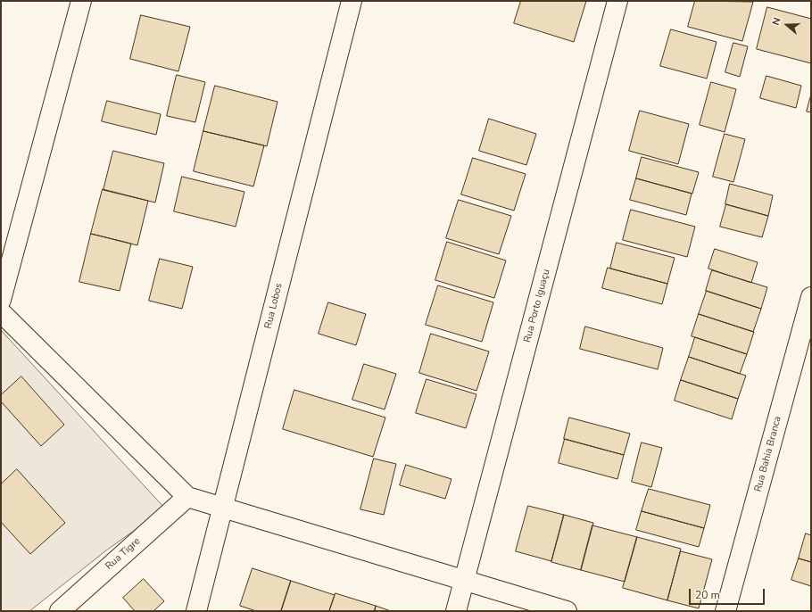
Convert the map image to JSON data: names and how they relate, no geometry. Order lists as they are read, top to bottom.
{
  "streets": {
    "street": [
      "Rua Lobos",
      "Rua Porto Iguaçu",
      "Rua Bahia Branca",
      "Rua Tigre"
    ]
  },
  "scale_bar": "20 m",
  "north": "left"
}
